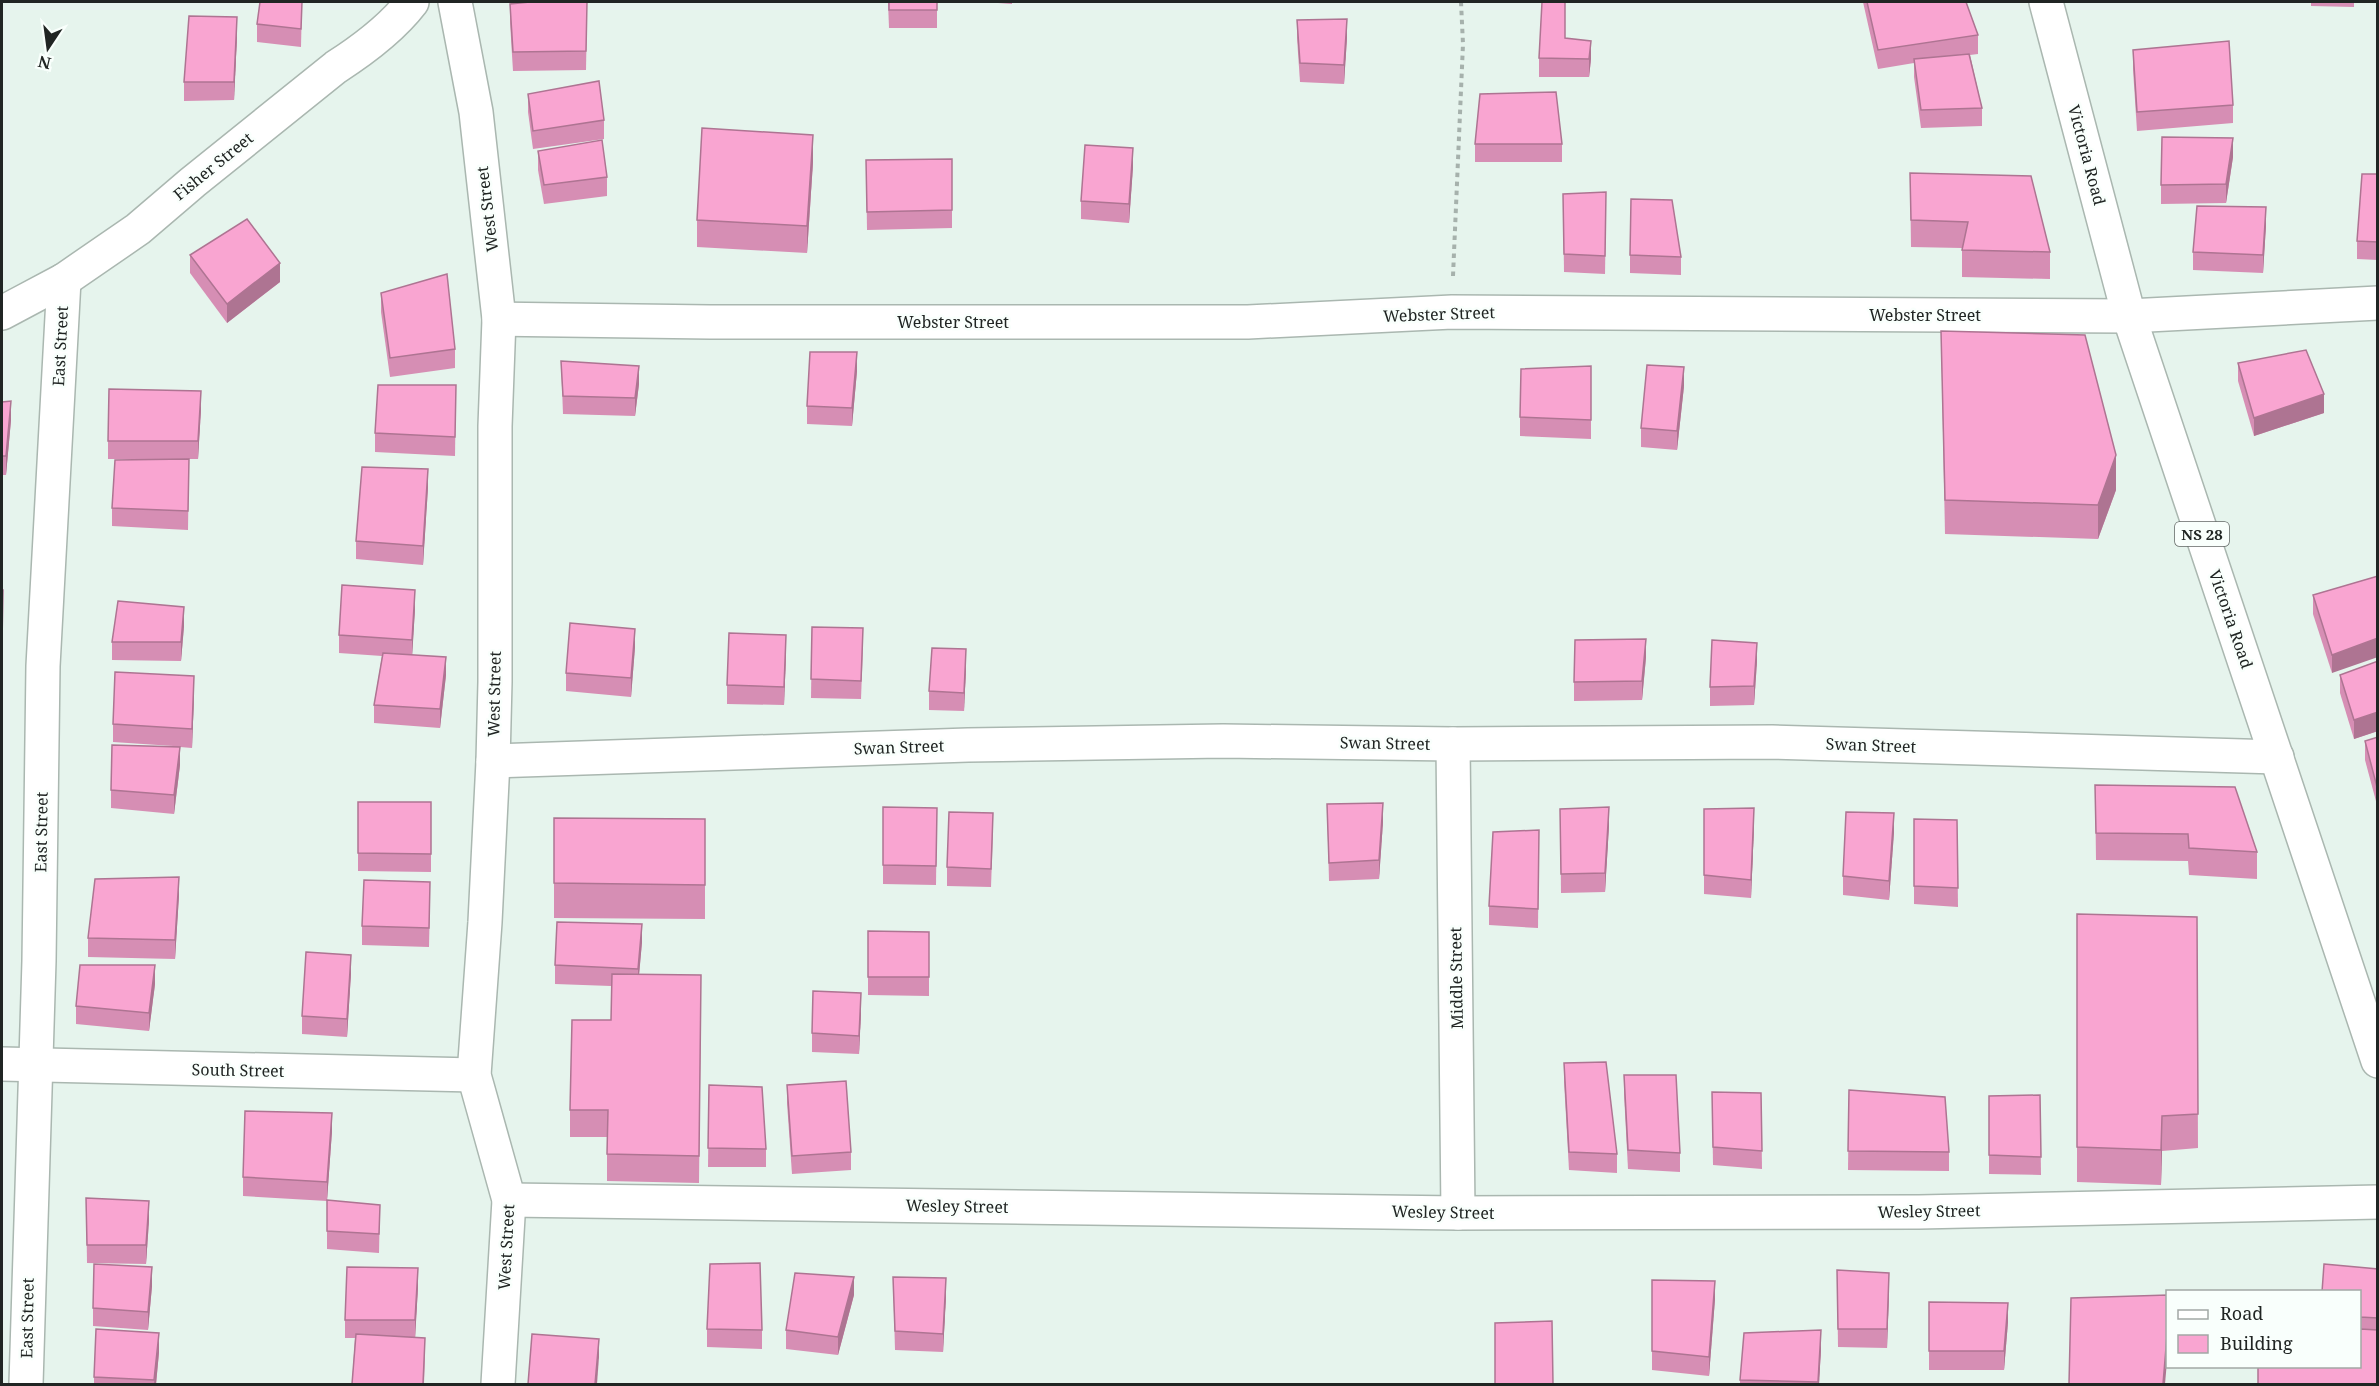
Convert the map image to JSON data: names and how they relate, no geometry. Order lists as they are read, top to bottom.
{
  "streets": {
    "street": [
      "Victoria Road",
      "Fisher Street",
      "West Street",
      "Webster Street",
      "East Street",
      "NS 28",
      "Swan Street",
      "Middle Street",
      "South Street",
      "Wesley Street"
    ]
  },
  "crossings": [
    ["Victoria Road", "Webster Street"],
    ["Victoria Road", "Swan Street"],
    ["Fisher Street", "East Street"],
    ["West Street", "Webster Street"],
    ["West Street", "Swan Street"],
    ["West Street", "South Street"],
    ["West Street", "Wesley Street"],
    ["East Street", "South Street"],
    ["Swan Street", "Middle Street"],
    ["Middle Street", "Wesley Street"]
  ],
  "legend": ["Road", "Building"],
  "north": "bottom"
}
